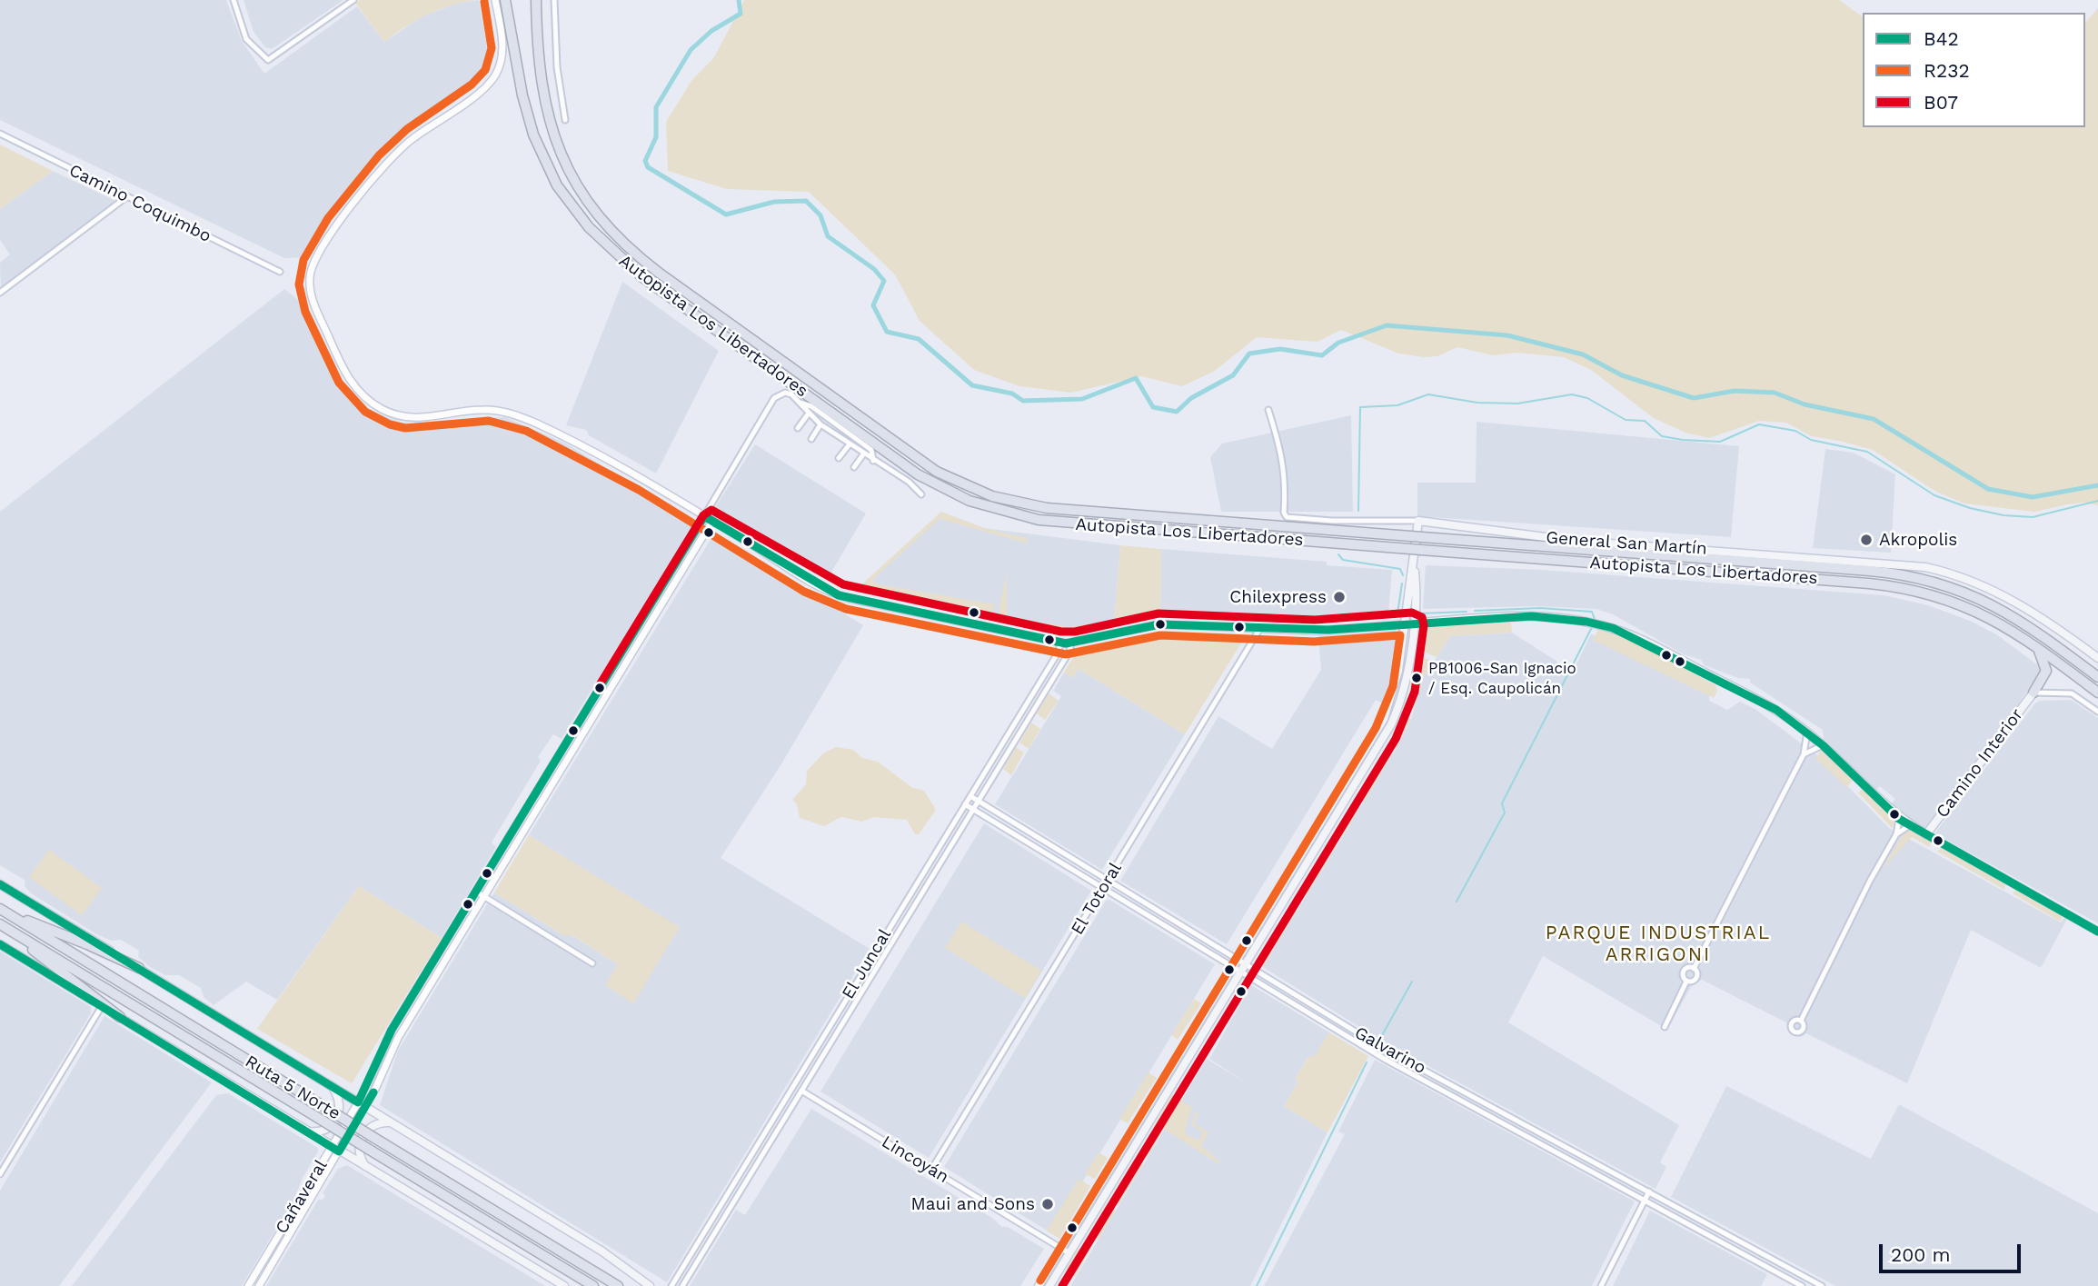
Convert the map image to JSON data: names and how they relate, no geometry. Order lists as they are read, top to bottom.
{
  "streets": {
    "highway": ["Autopista Los Libertadores", "Ruta 5 Norte"],
    "main road": ["General San Martín", "Camino Interior"],
    "street": [
      "Camino Coquimbo",
      "El Totoral",
      "El Juncal",
      "Galvarino",
      "Lincoyán",
      "Cañaveral"
    ]
  },
  "crossings": [
    ["El Totoral", "Galvarino"],
    ["El Totoral", "Lincoyán"],
    ["El Juncal", "Galvarino"],
    ["El Juncal", "Lincoyán"]
  ],
  "districts": ["PARQUE INDUSTRIAL ARRIGONI"],
  "places": [
    "Akropolis",
    "Chilexpress",
    "PB1006-San Ignacio / Esq. Caupolicán",
    "Maui and Sons"
  ],
  "lines": ["transit line R232", "transit line B07", "transit line B42"],
  "legend": ["B42", "R232", "B07"],
  "scale_bar": "200 m"
}
